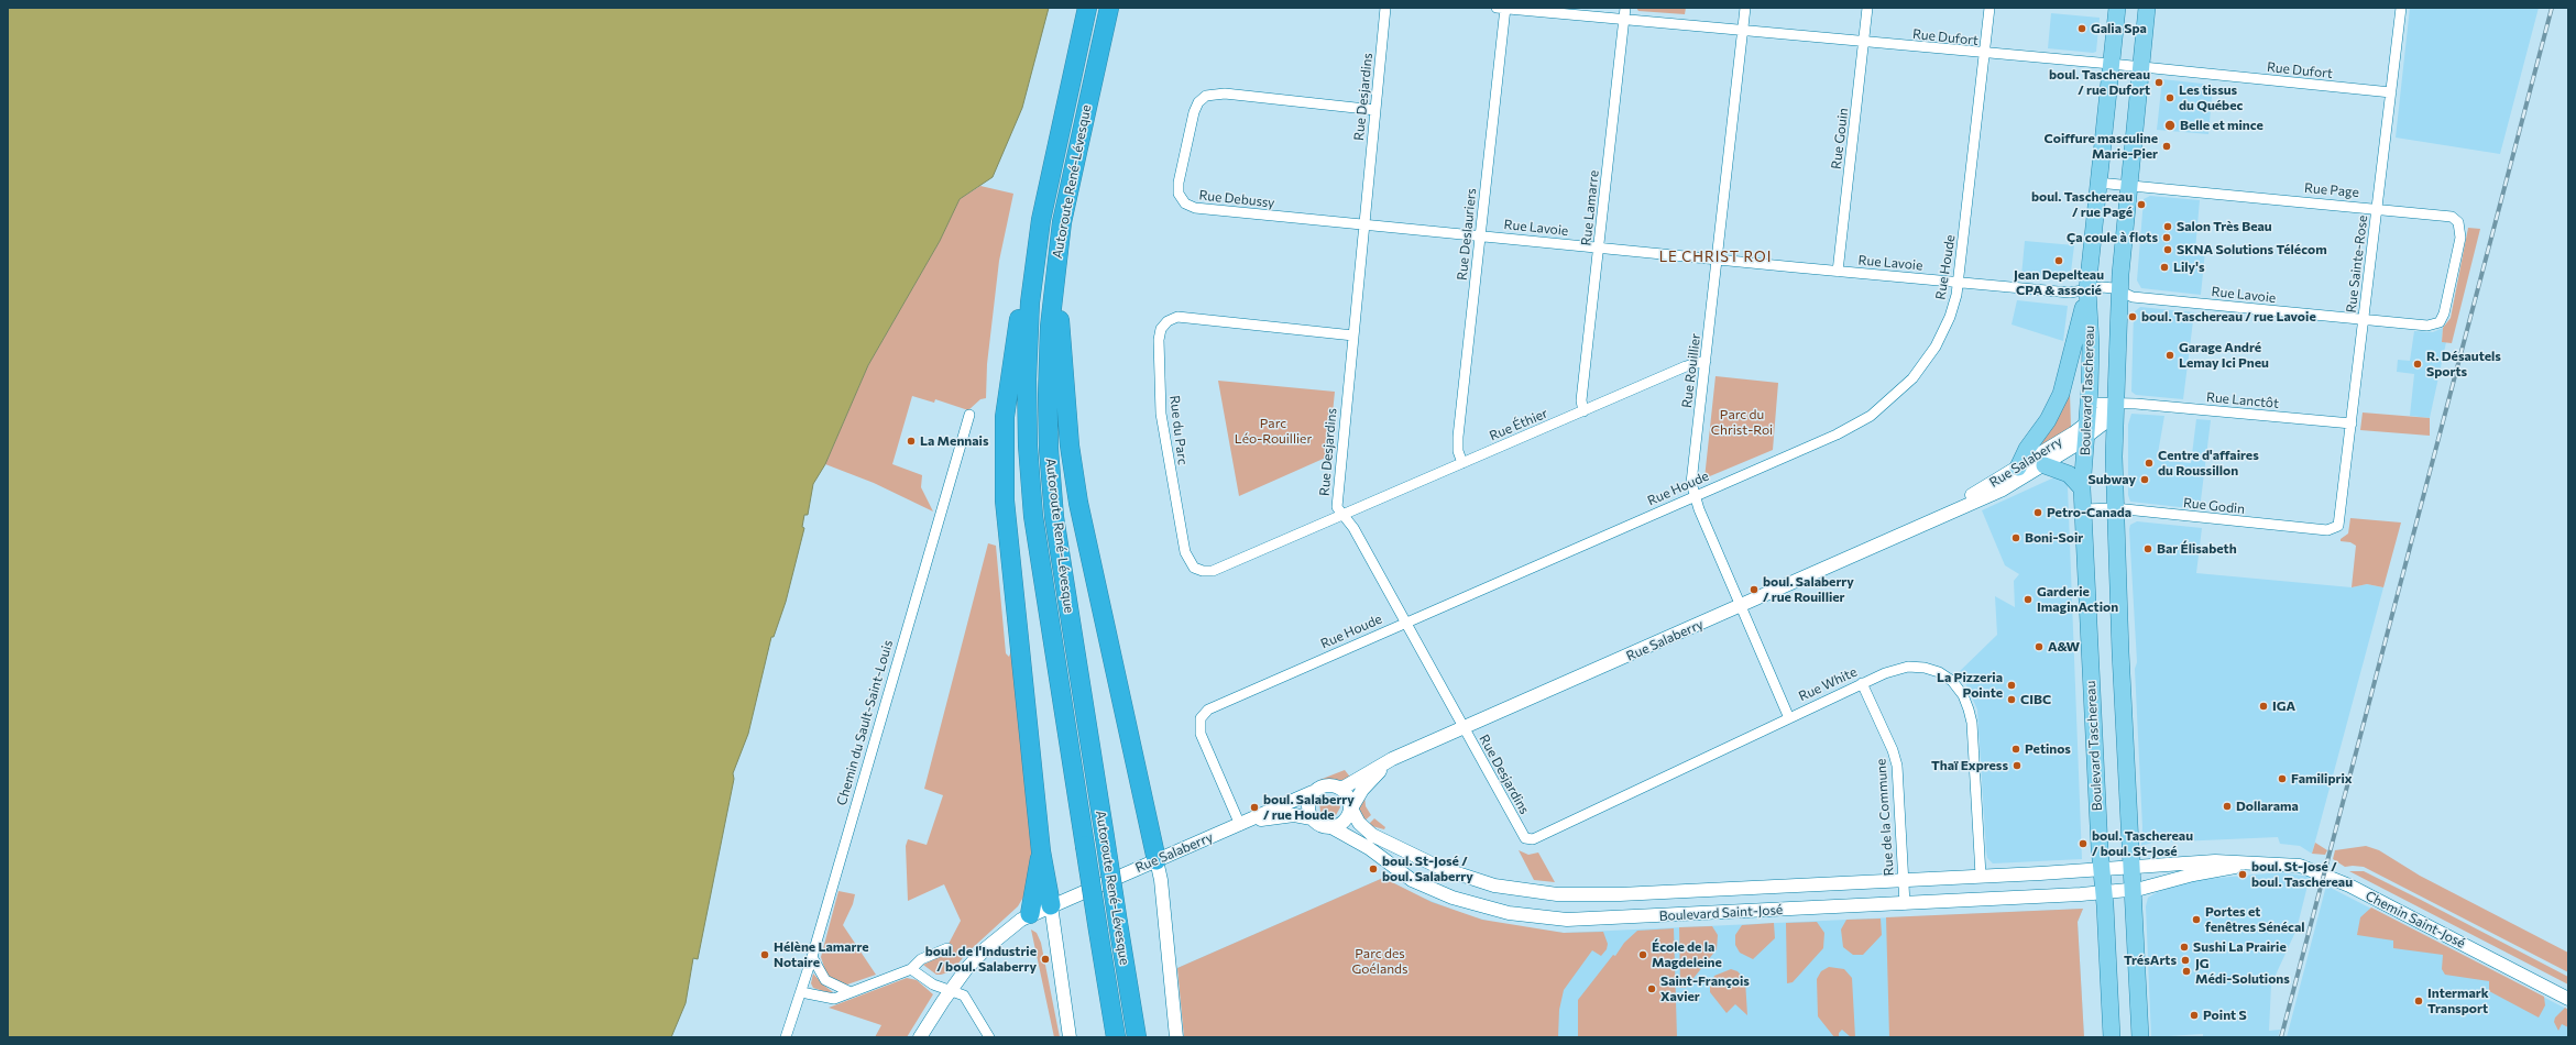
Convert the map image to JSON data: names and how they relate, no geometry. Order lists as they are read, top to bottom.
{
  "streets": {
    "highway": ["Autoroute René-Lévesque"],
    "main road": ["Boulevard Taschereau"],
    "street": [
      "Rue Dufort",
      "Rue Desjardins",
      "Rue Gouin",
      "Rue Page",
      "Rue Debussy",
      "Rue Lamarre",
      "Rue Lavoie",
      "Rue Deslauriers",
      "Rue Sainte-Rose",
      "Rue Houde",
      "Rue Rouillier",
      "Rue Lanctôt",
      "Rue Éthier",
      "Rue du Parc",
      "Rue Salaberry",
      "Rue Godin",
      "Rue White",
      "Chemin du Sault-Saint-Louis",
      "Rue de la Commune",
      "Boulevard Saint-José",
      "Chemin Saint-José"
    ]
  },
  "crossings": [
    ["Rue Dufort", "Rue Gouin"],
    ["Rue Dufort", "Rue Lamarre"],
    ["Rue Dufort", "Rue Deslauriers"],
    ["Rue Dufort", "Rue Sainte-Rose"],
    ["Rue Dufort", "Rue Houde"],
    ["Rue Dufort", "Rue Rouillier"],
    ["Rue Dufort", "Boulevard Taschereau"],
    ["Rue Desjardins", "Rue Debussy"],
    ["Rue Desjardins", "Rue Lavoie"],
    ["Rue Desjardins", "Rue Houde"],
    ["Rue Desjardins", "Rue Éthier"],
    ["Rue Desjardins", "Rue du Parc"],
    ["Rue Desjardins", "Rue Salaberry"],
    ["Rue Desjardins", "Rue White"],
    ["Rue Gouin", "Rue Lavoie"],
    ["Rue Page", "Rue Lavoie"],
    ["Rue Page", "Rue Sainte-Rose"],
    ["Rue Page", "Boulevard Taschereau"],
    ["Rue Debussy", "Rue Lavoie"],
    ["Rue Lamarre", "Rue Lavoie"],
    ["Rue Lamarre", "Rue Éthier"],
    ["Rue Lavoie", "Rue Deslauriers"],
    ["Rue Lavoie", "Rue Sainte-Rose"],
    ["Rue Lavoie", "Rue Houde"],
    ["Rue Lavoie", "Rue Rouillier"],
    ["Rue Lavoie", "Boulevard Taschereau"],
    ["Rue Deslauriers", "Rue Éthier"],
    ["Rue Sainte-Rose", "Rue Lanctôt"],
    ["Rue Sainte-Rose", "Rue Godin"],
    ["Rue Houde", "Rue Rouillier"],
    ["Rue Houde", "Rue Salaberry"],
    ["Rue Rouillier", "Rue Éthier"],
    ["Rue Rouillier", "Rue Salaberry"],
    ["Rue Rouillier", "Rue White"],
    ["Boulevard Taschereau", "Rue Lanctôt"],
    ["Boulevard Taschereau", "Rue Salaberry"],
    ["Boulevard Taschereau", "Rue Godin"],
    ["Boulevard Taschereau", "Boulevard Saint-José"],
    ["Boulevard Taschereau", "Chemin Saint-José"],
    ["Rue Lanctôt", "Rue Salaberry"],
    ["Rue Éthier", "Rue du Parc"],
    ["Rue Salaberry", "Boulevard Saint-José"],
    ["Rue White", "Rue de la Commune"],
    ["Rue White", "Boulevard Saint-José"],
    ["Rue de la Commune", "Boulevard Saint-José"],
    ["Boulevard Saint-José", "Chemin Saint-José"]
  ],
  "districts": ["LE CHRIST ROI"],
  "parks": ["Parc du Christ-Roi", "Parc Léo-Rouillier", "Parc des Goélands"],
  "places": [
    "Galia Spa",
    "boul. Taschereau / rue Dufort",
    "Les tissus du Québec",
    "Belle et mince",
    "Coiffure masculine Marie-Pier",
    "boul. Taschereau / rue Pagé",
    "Salon Très Beau",
    "Ça coule à flots",
    "SKNA Solutions Télécom",
    "Jean Depelteau CPA & associé",
    "Lily's",
    "boul. Taschereau / rue Lavoie",
    "Garage André Lemay Ici Pneu",
    "R. Désautels Sports",
    "La Mennais",
    "Centre d'affaires du Roussillon",
    "Subway",
    "Petro-Canada",
    "Boni-Soir",
    "Bar Élisabeth",
    "boul. Salaberry / rue Rouillier",
    "Garderie ImaginAction",
    "A&W",
    "La Pizzeria Pointe",
    "CIBC",
    "IGA",
    "Petinos",
    "Thaï Express",
    "Familiprix",
    "Dollarama",
    "boul. Salaberry / rue Houde",
    "boul. Taschereau / boul. St-José",
    "boul. St-José / boul. Salaberry",
    "boul. St-José / boul. Taschereau",
    "Portes et fenêtres Sénécal",
    "Sushi La Prairie",
    "Hélène Lamarre Notaire",
    "École de la Magdeleine",
    "boul. de l'Industrie / boul. Salaberry",
    "TrésArts",
    "JG Médi-Solutions",
    "Saint-François Xavier",
    "Intermark Transport",
    "Point S"
  ]
}
